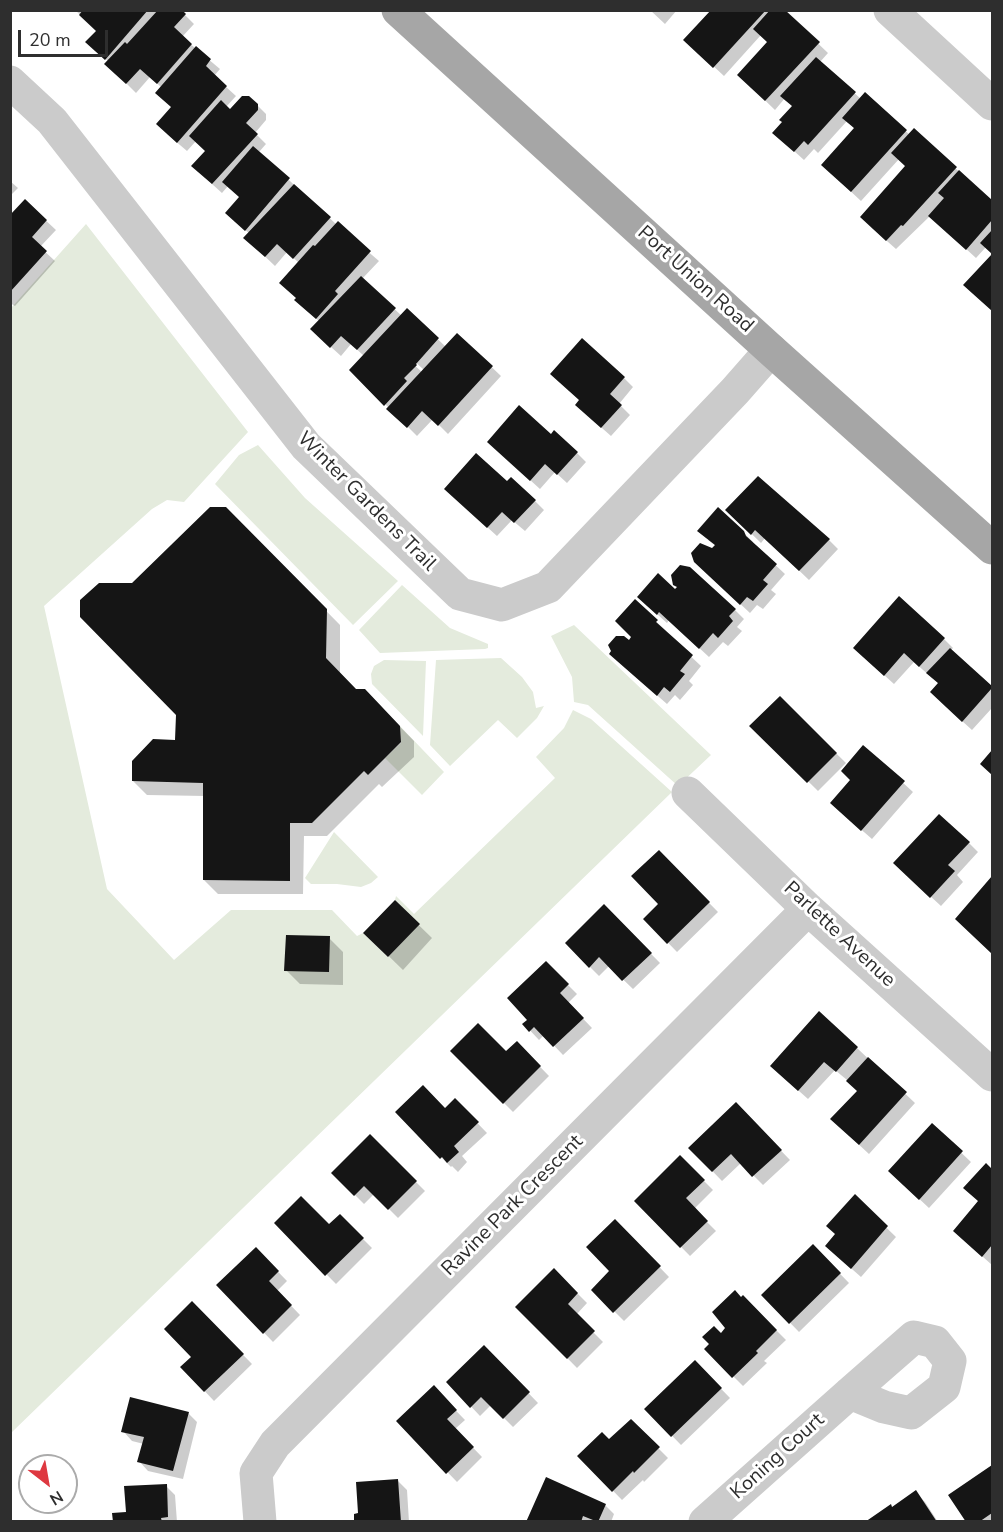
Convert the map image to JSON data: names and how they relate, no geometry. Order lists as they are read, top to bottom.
{
  "streets": {
    "main road": ["Port Union Road"],
    "street": [
      "Winter Gardens Trail",
      "Parlette Avenue",
      "Ravine Park Crescent",
      "Koning Court"
    ]
  },
  "crossings": [
    ["Port Union Road", "Winter Gardens Trail"],
    ["Parlette Avenue", "Ravine Park Crescent"]
  ],
  "scale_bar": "20 m",
  "north": "bottom right"
}
